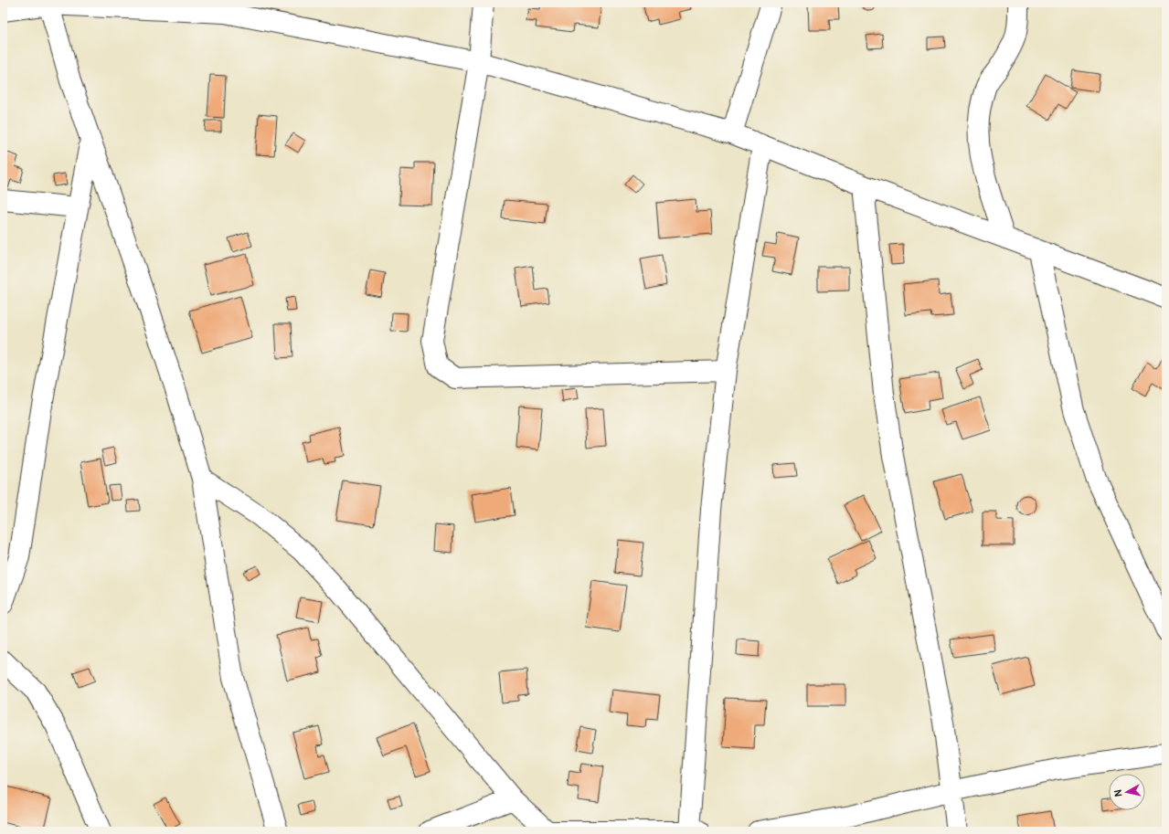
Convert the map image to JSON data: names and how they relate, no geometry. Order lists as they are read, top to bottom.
{
  "north": "left"
}
